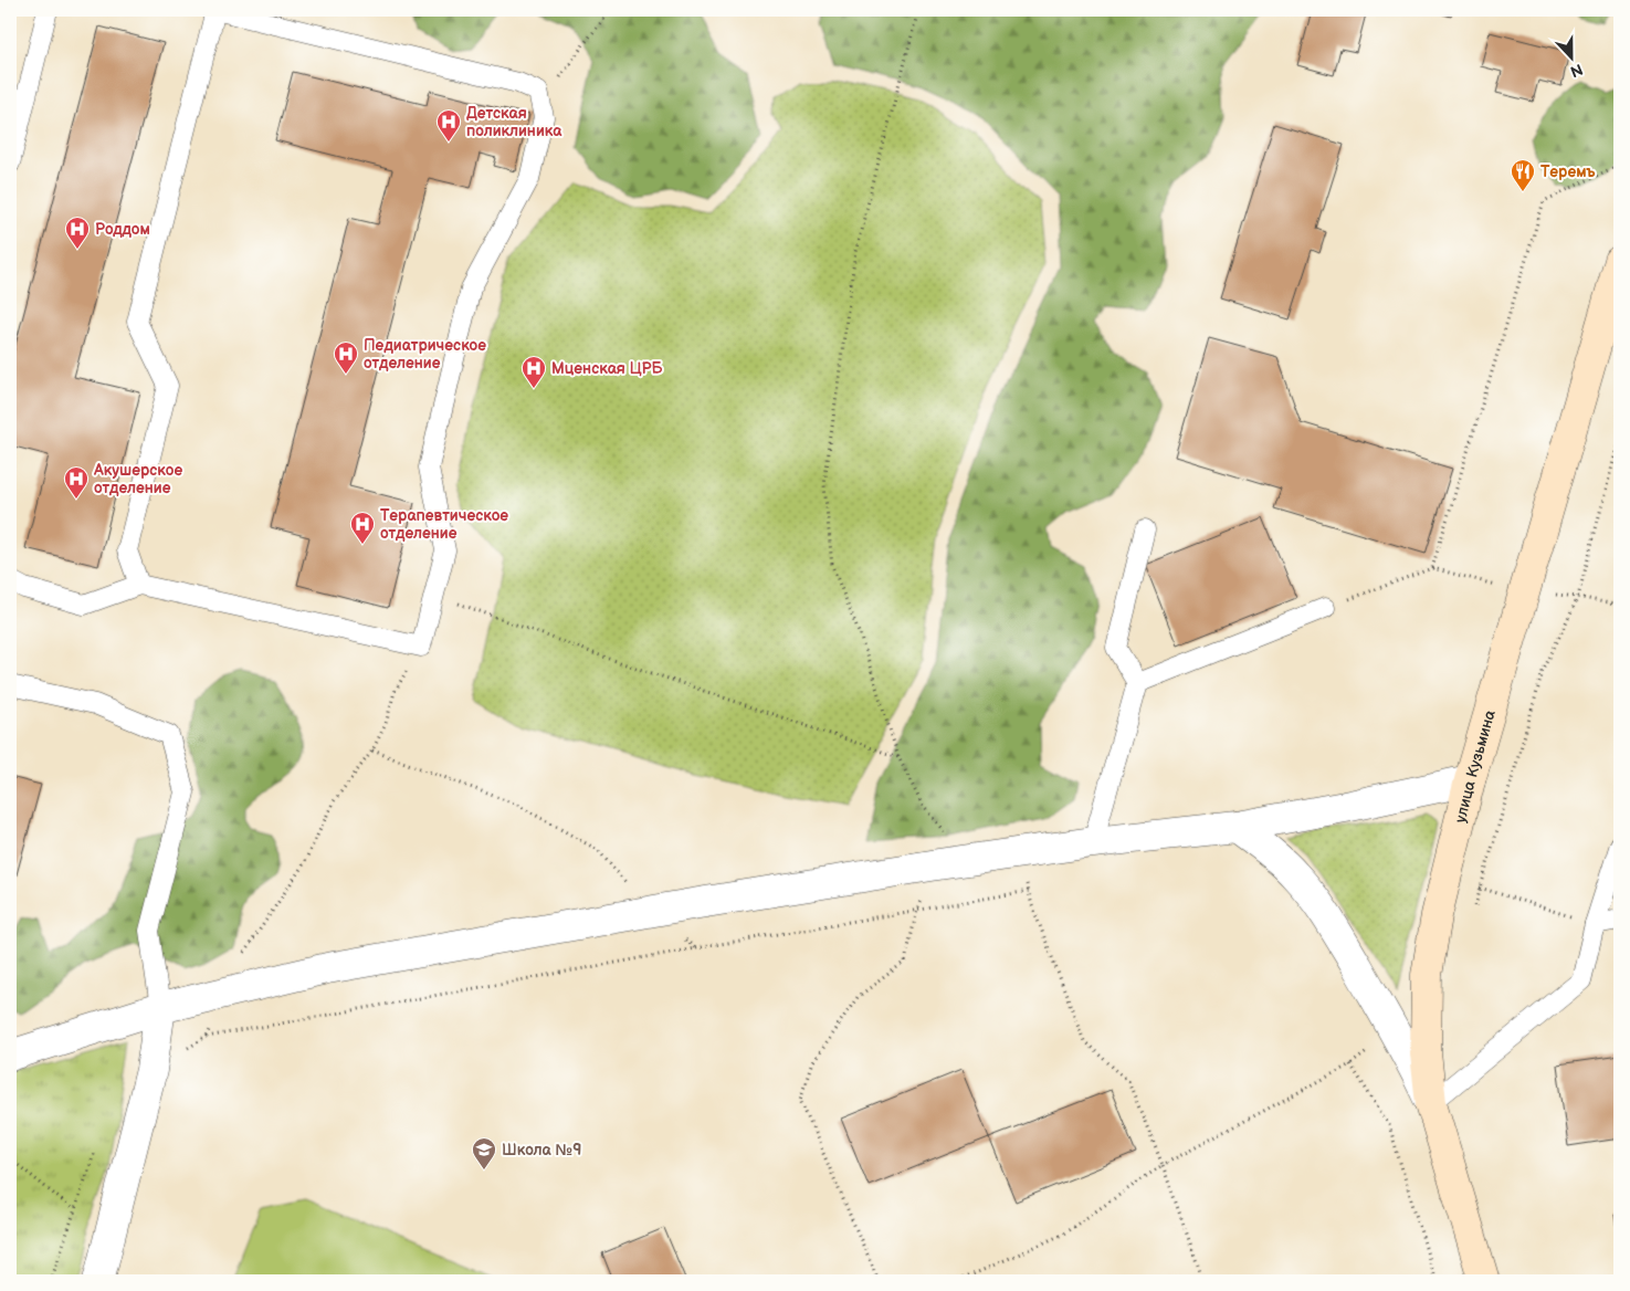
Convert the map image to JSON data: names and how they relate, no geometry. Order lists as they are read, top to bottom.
{
  "streets": {
    "main road": ["улица Кузьмина"]
  },
  "places": {
    "hospital": [
      "Детская поликлиника",
      "Роддом",
      "Педиатрическое отделение",
      "Мценская ЦРБ",
      "Акушерское отделение",
      "Терапевтическое отделение"
    ],
    "restaurant": ["Теремъ"],
    "school or university": ["Школа №9"]
  },
  "north": "bottom"
}
